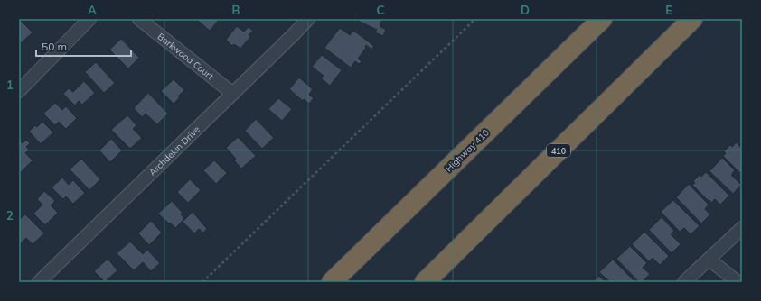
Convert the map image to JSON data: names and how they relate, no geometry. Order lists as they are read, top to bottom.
{
  "streets": {
    "highway": ["Highway 410", "410"],
    "street": ["Barkwood Court", "Archdekin Drive"]
  },
  "crossings": [
    ["Barkwood Court", "Archdekin Drive"]
  ],
  "scale_bar": "50 m",
  "grid": {
    "columns": [
      "A",
      "B",
      "C",
      "D",
      "E"
    ],
    "rows": ["1", "2"]
  }
}
